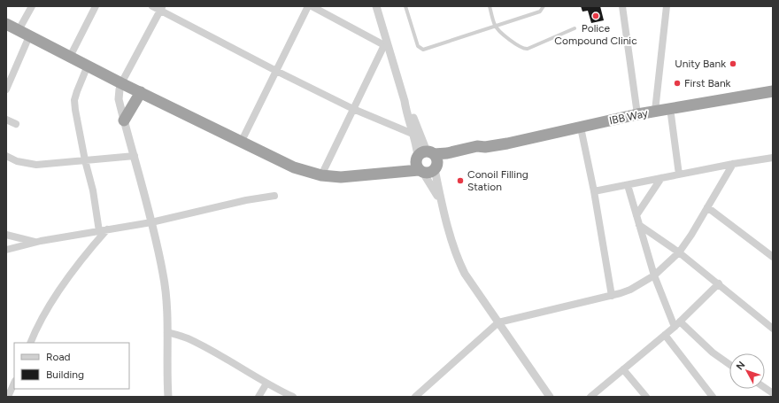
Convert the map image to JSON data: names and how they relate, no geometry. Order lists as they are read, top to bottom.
{
  "streets": {
    "highway": ["IBB Way"]
  },
  "places": [
    "Police Compound Clinic",
    "Unity Bank",
    "First Bank",
    "Conoil Filling Station"
  ],
  "legend": ["Road", "Building"],
  "north": "top left"
}
